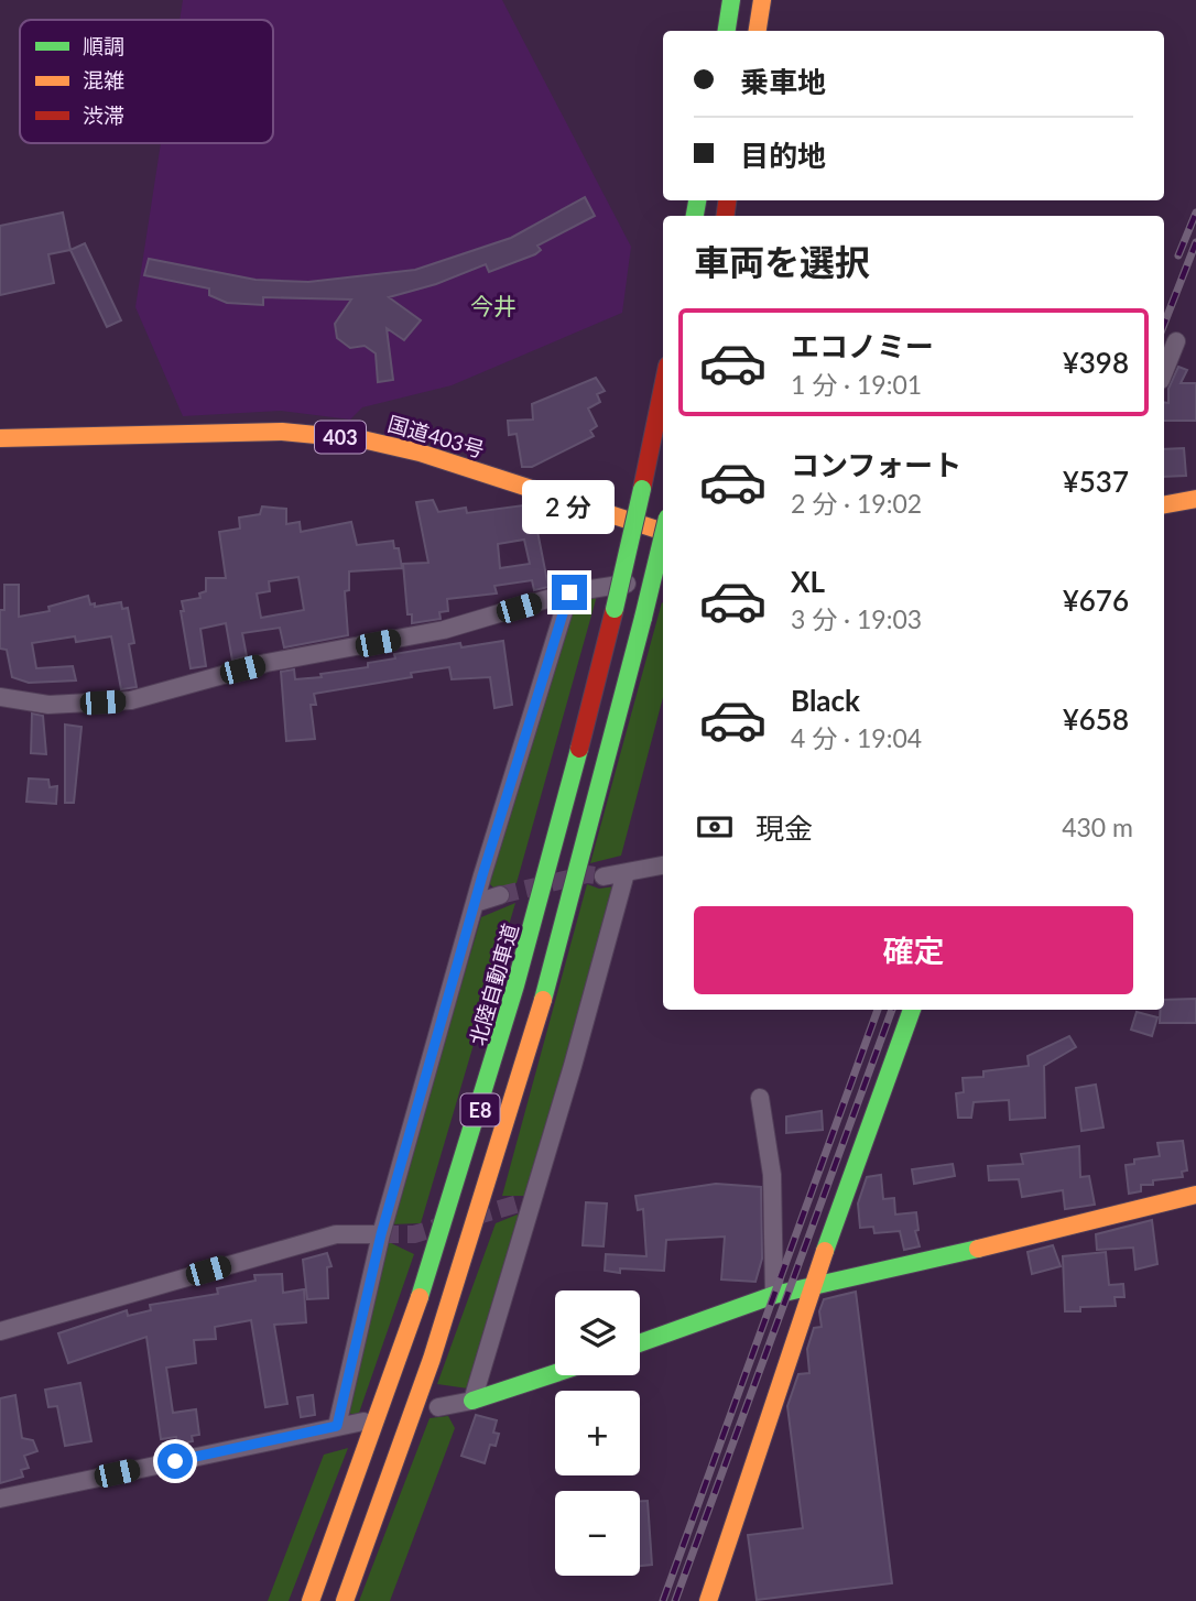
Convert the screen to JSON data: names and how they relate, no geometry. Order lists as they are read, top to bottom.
{
  "streets": {
    "main road": [
      "国道403号",
      "403",
      "北陸自動車道",
      "E8"
    ]
  },
  "districts": ["今井"],
  "legend": ["順調", "混雑", "渋滞"],
  "page": {
    "banner": ["乗車地", "目的地"],
    "heading": "車両を選択",
    "list": [
      {
        "name": "エコノミー",
        "note": "1 分 · 19:01",
        "value": "¥398"
      },
      {
        "name": "コンフォート",
        "note": "2 分 · 19:02",
        "value": "¥537"
      },
      {
        "name": "XL",
        "note": "3 分 · 19:03",
        "value": "¥676"
      },
      {
        "name": "Black",
        "note": "4 分 · 19:04",
        "value": "¥658"
      }
    ],
    "bubble": "2 分",
    "pay": ["現金", "430 m"],
    "buttons": "確定",
    "map_buttons": ["+", "−"]
  }
}
